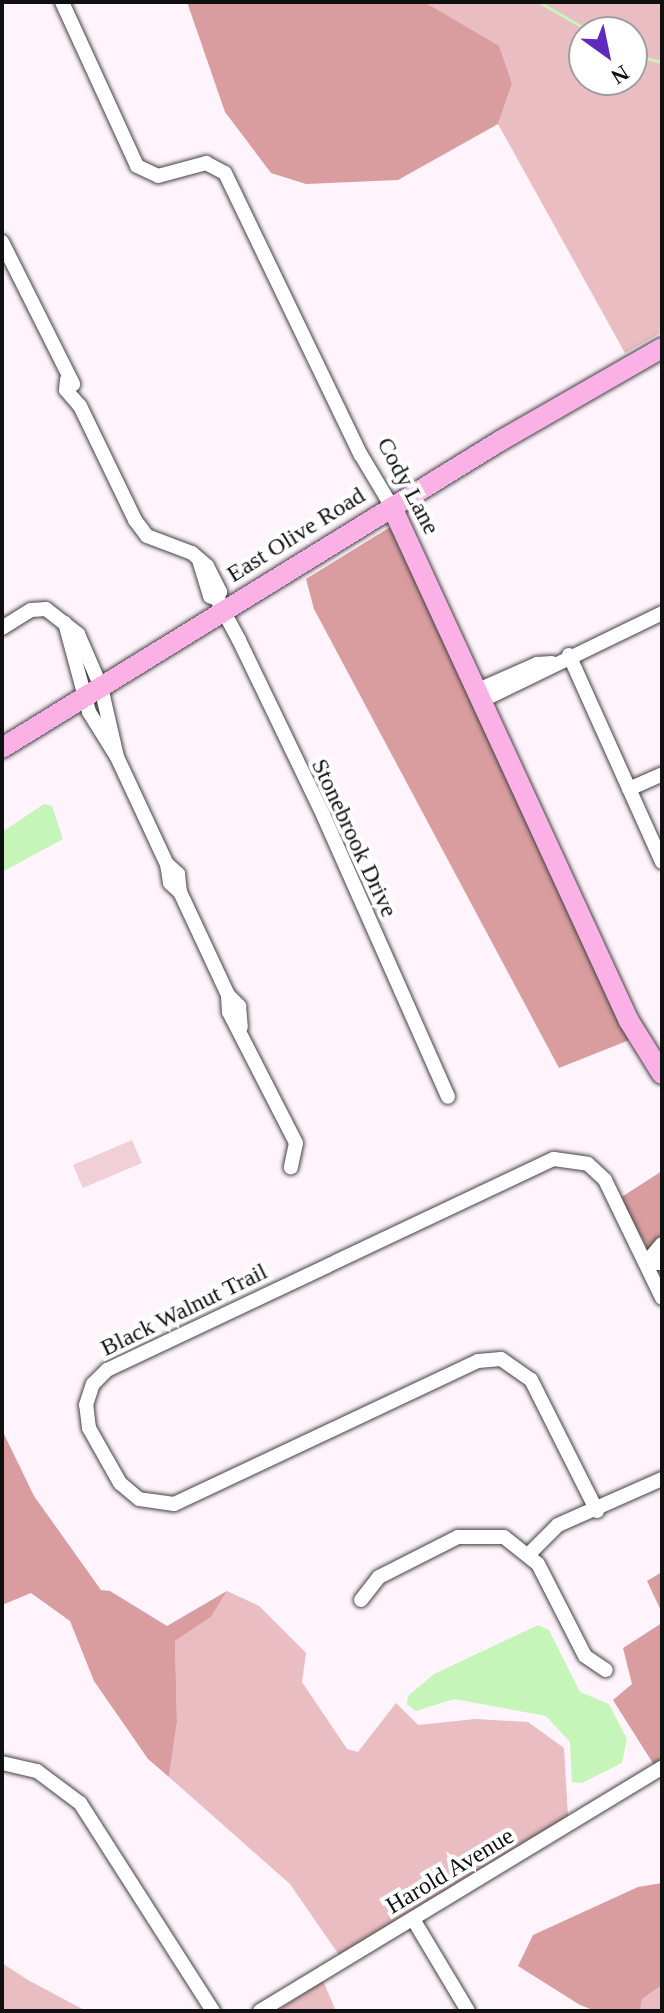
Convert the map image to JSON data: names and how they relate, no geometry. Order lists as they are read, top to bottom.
{
  "streets": {
    "street": [
      "Cody Lane",
      "East Olive Road",
      "Stonebrook Drive",
      "Black Walnut Trail",
      "Harold Avenue"
    ]
  },
  "crossings": [
    ["Cody Lane", "East Olive Road"],
    ["East Olive Road", "Stonebrook Drive"]
  ],
  "north": "bottom right"
}
